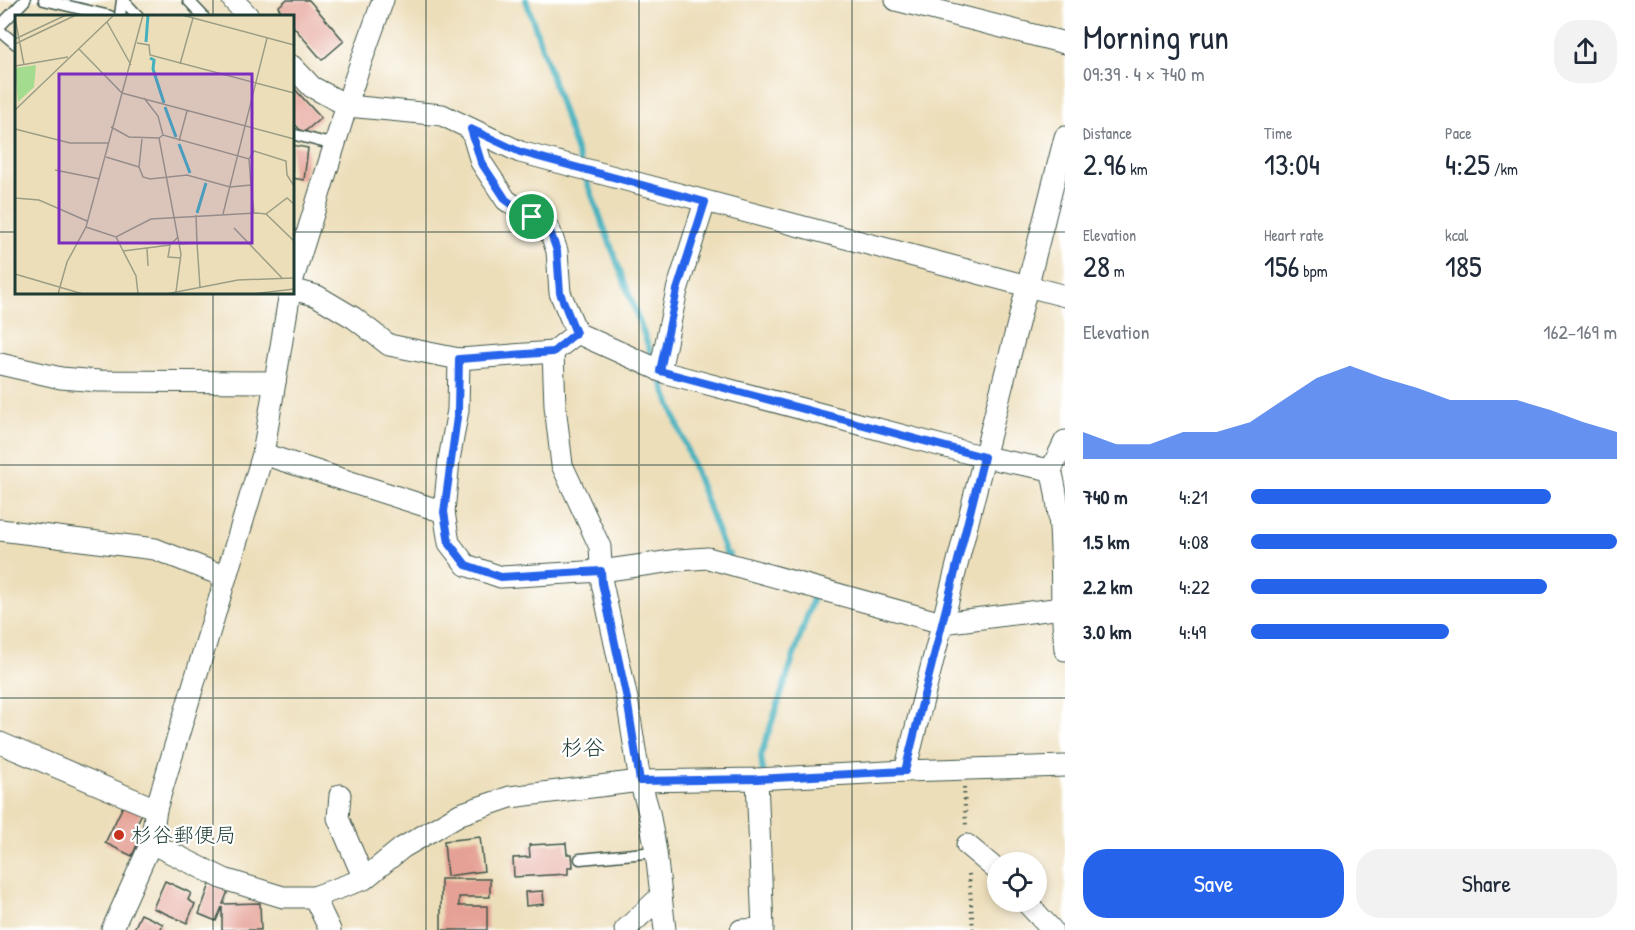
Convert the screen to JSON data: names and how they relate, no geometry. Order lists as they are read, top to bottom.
{
  "districts": ["杉谷"],
  "places": ["杉谷郵便局"],
  "page": {
    "heading": ["Morning run", "09:39 · 4 × 740 m"],
    "stats": [
      ["Distance", "2.96 km"],
      ["Time", "13:04"],
      ["Pace", "4:25 /km"],
      ["Elevation", "28 m"],
      ["Heart rate", "156 bpm"],
      ["kcal", "185"]
    ],
    "chart": ["Elevation", "162–169 m"],
    "list": [
      {
        "name": "740 m",
        "note": "4:21"
      },
      {
        "name": "1.5 km",
        "note": "4:08"
      },
      {
        "name": "2.2 km",
        "note": "4:22"
      },
      {
        "name": "3.0 km",
        "note": "4:49"
      }
    ],
    "buttons": ["Save", "Share"]
  }
}
